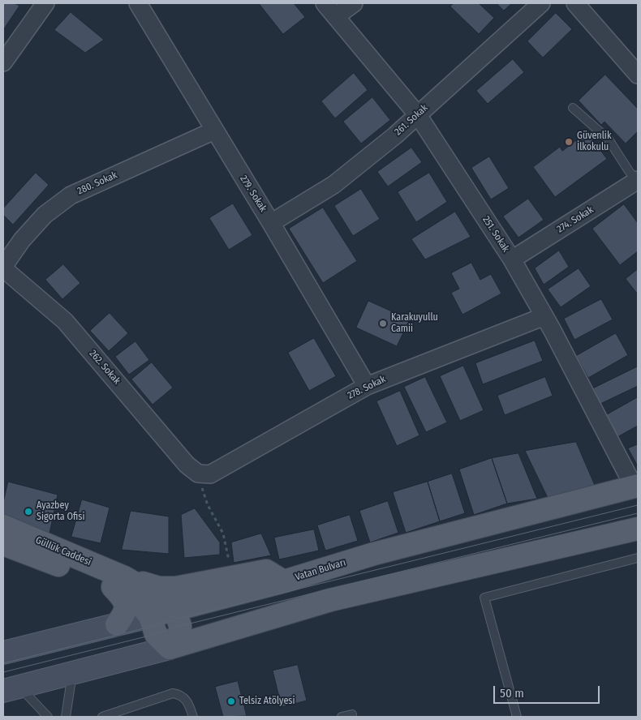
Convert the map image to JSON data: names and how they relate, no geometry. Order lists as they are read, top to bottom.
{
  "streets": {
    "main road": ["Güllük Caddesi", "Vatan Bulvarı"],
    "street": [
      "261. Sokak",
      "280. Sokak",
      "279. Sokak",
      "274. Sokak",
      "251. Sokak",
      "262. Sokak",
      "278. Sokak"
    ]
  },
  "crossings": [
    ["261. Sokak", "279. Sokak"],
    ["261. Sokak", "251. Sokak"],
    ["280. Sokak", "279. Sokak"],
    ["280. Sokak", "262. Sokak"],
    ["279. Sokak", "278. Sokak"],
    ["274. Sokak", "251. Sokak"],
    ["251. Sokak", "278. Sokak"],
    ["251. Sokak", "Vatan Bulvarı"],
    ["262. Sokak", "278. Sokak"]
  ],
  "places": [
    "Güvenlik İlkokulu",
    "Karakuyullu Camii",
    "Ayazbey Sigorta Ofisi",
    "Telsiz Atölyesi"
  ],
  "scale_bar": "50 m"
}
